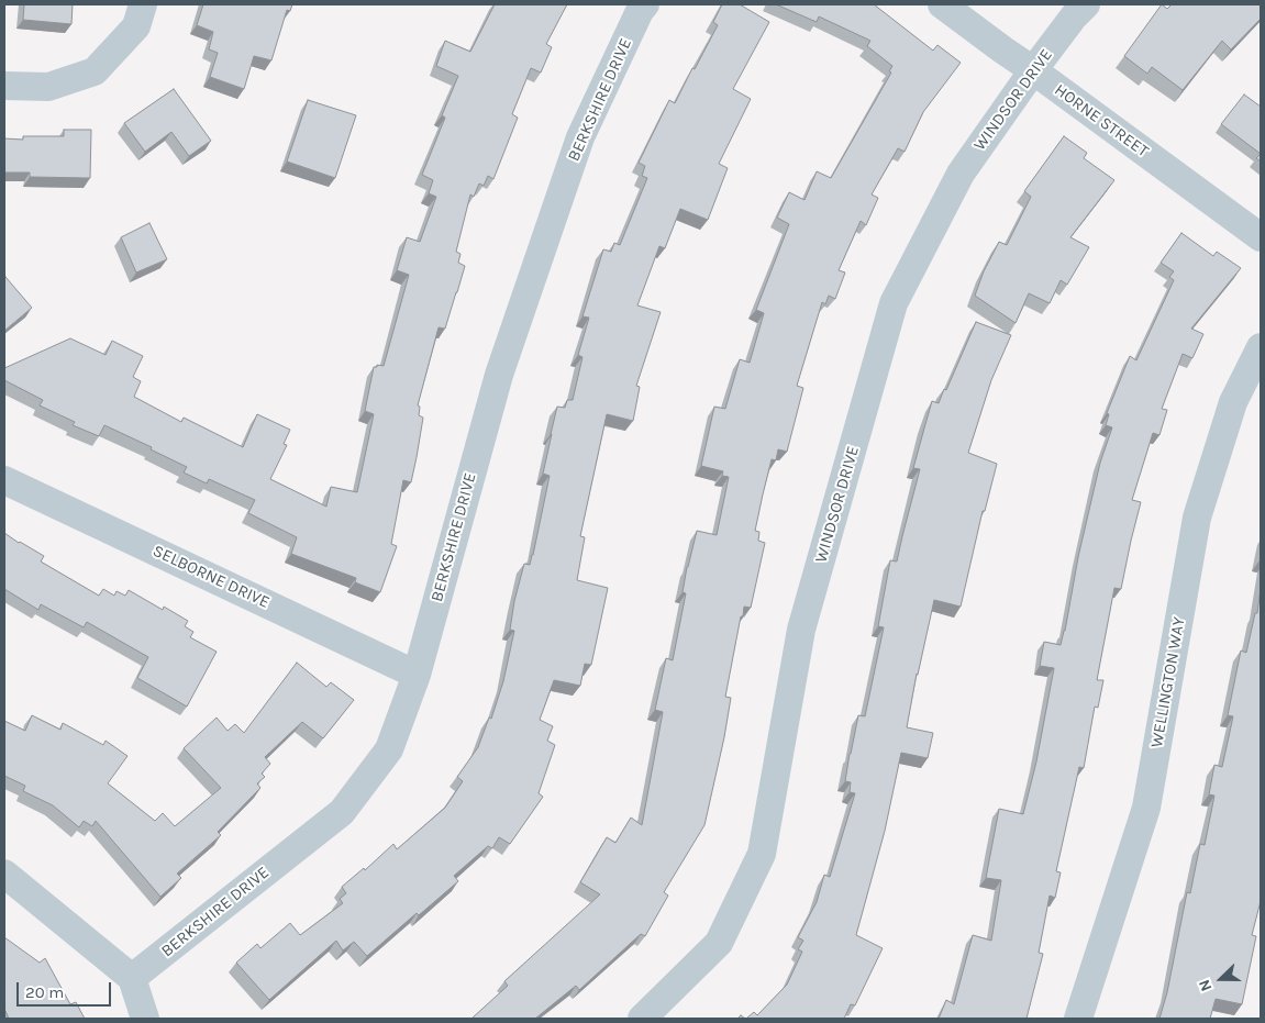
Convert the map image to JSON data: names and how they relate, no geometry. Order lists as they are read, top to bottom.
{
  "streets": {
    "street": [
      "BERKSHIRE DRIVE",
      "WINDSOR DRIVE",
      "HORNE STREET",
      "SELBORNE DRIVE",
      "WELLINGTON WAY"
    ]
  },
  "crossings": [
    ["BERKSHIRE DRIVE", "SELBORNE DRIVE"],
    ["WINDSOR DRIVE", "HORNE STREET"]
  ],
  "scale_bar": "20 m",
  "north": "left"
}
